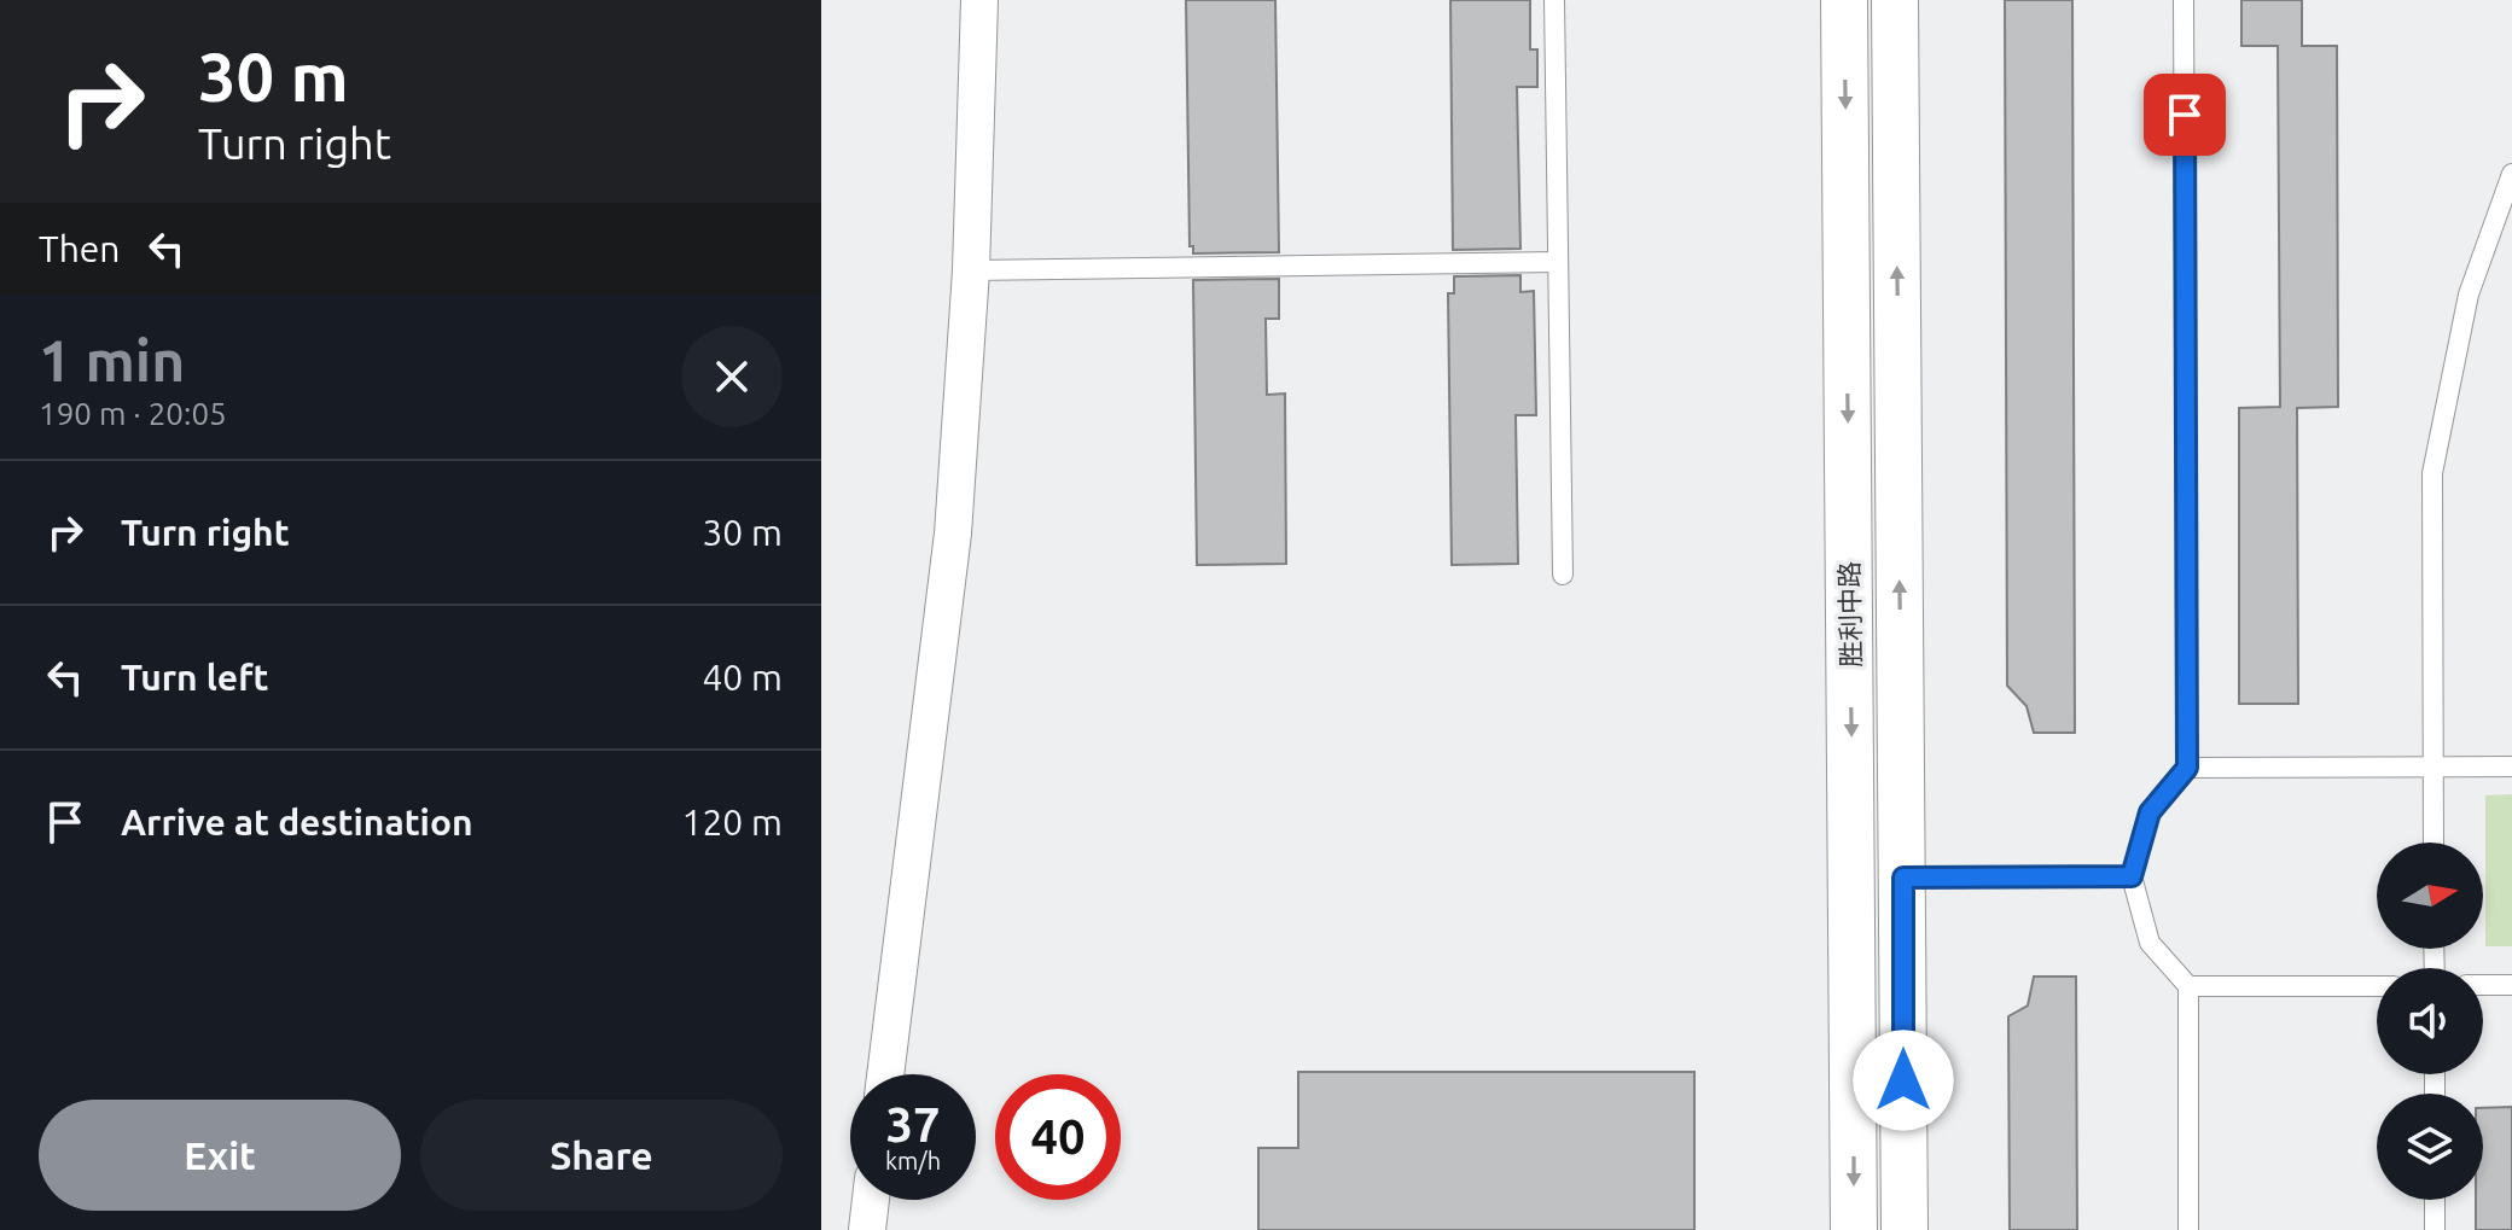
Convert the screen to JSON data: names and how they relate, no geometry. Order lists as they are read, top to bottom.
{
  "streets": {
    "street": ["胜利中路"]
  },
  "north": "right",
  "page": {
    "turn": ["30 m", "Turn right"],
    "then": "Then",
    "heading": ["1 min", "190 m · 20:05"],
    "list": [
      {
        "name": "Turn right",
        "value": "30 m"
      },
      {
        "name": "Turn left",
        "value": "40 m"
      },
      {
        "name": "Arrive at destination",
        "value": "120 m"
      }
    ],
    "speed": "37 km/h",
    "limit": "40",
    "buttons": ["Exit", "Share"]
  }
}
